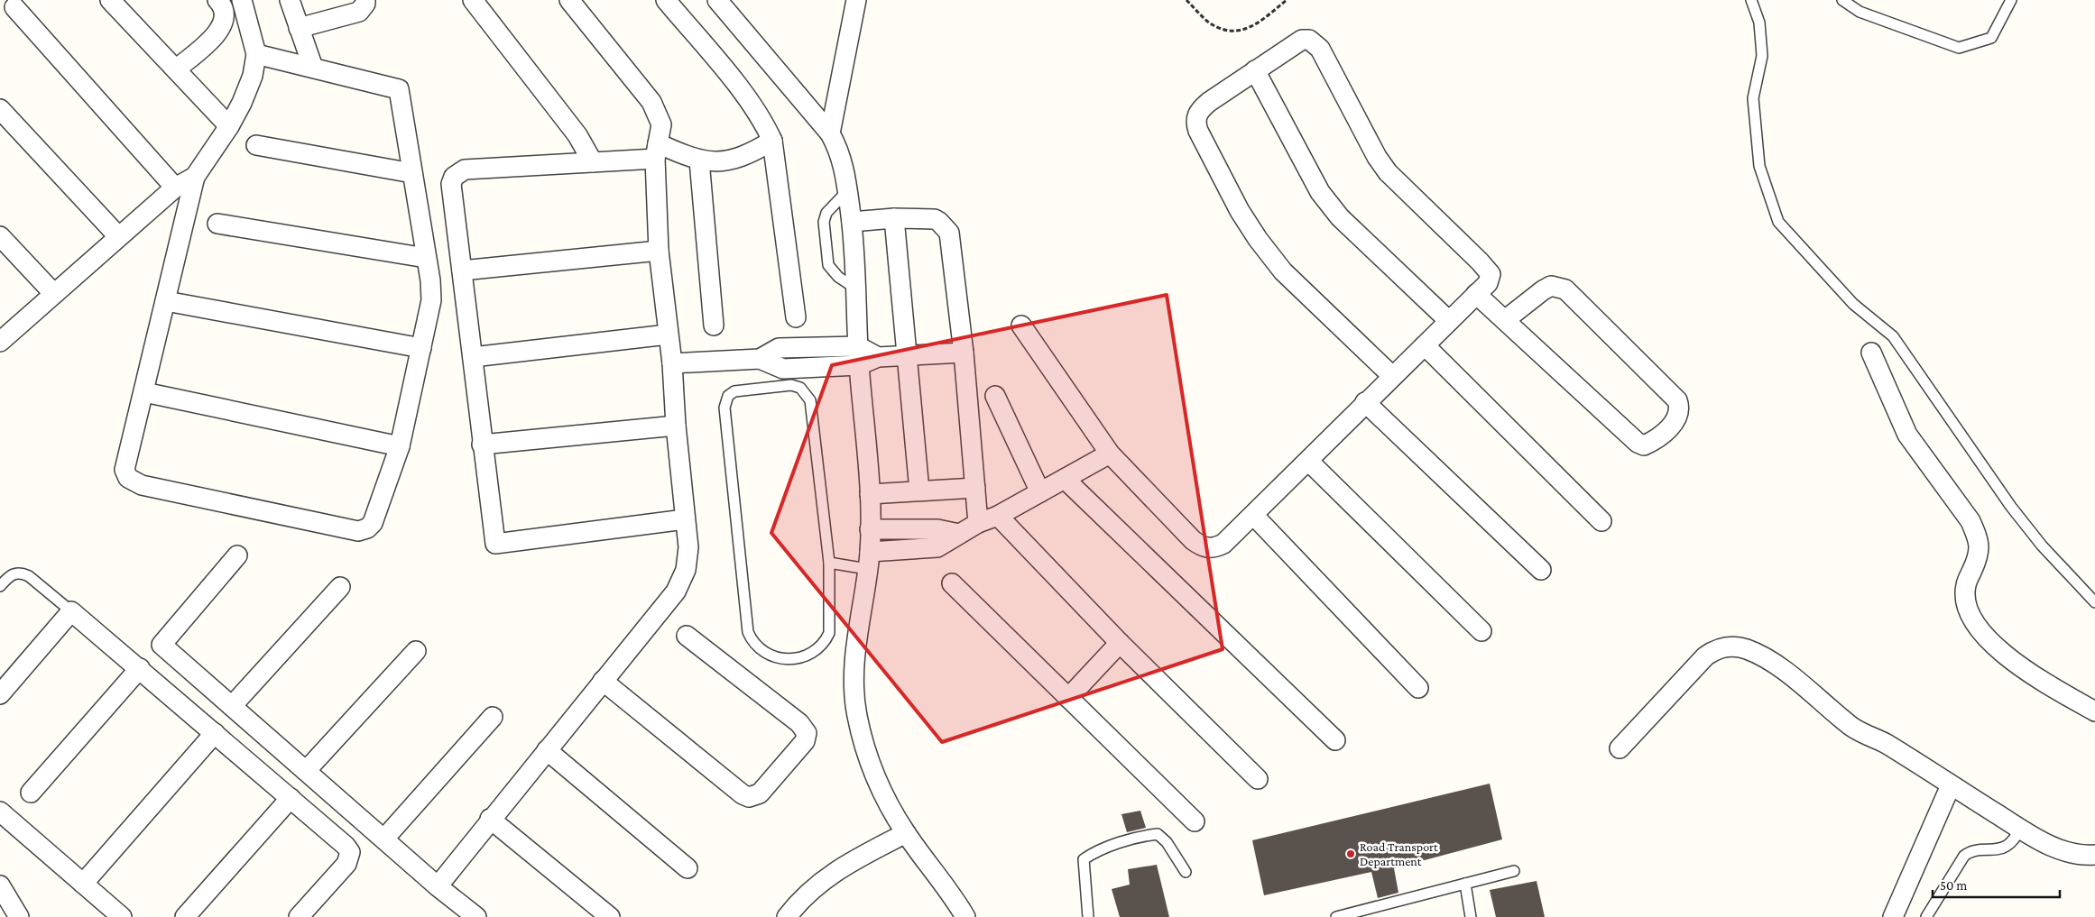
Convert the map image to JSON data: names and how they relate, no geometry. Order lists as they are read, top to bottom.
{
  "places": ["Road Transport Department"],
  "scale_bar": "50 m"
}
